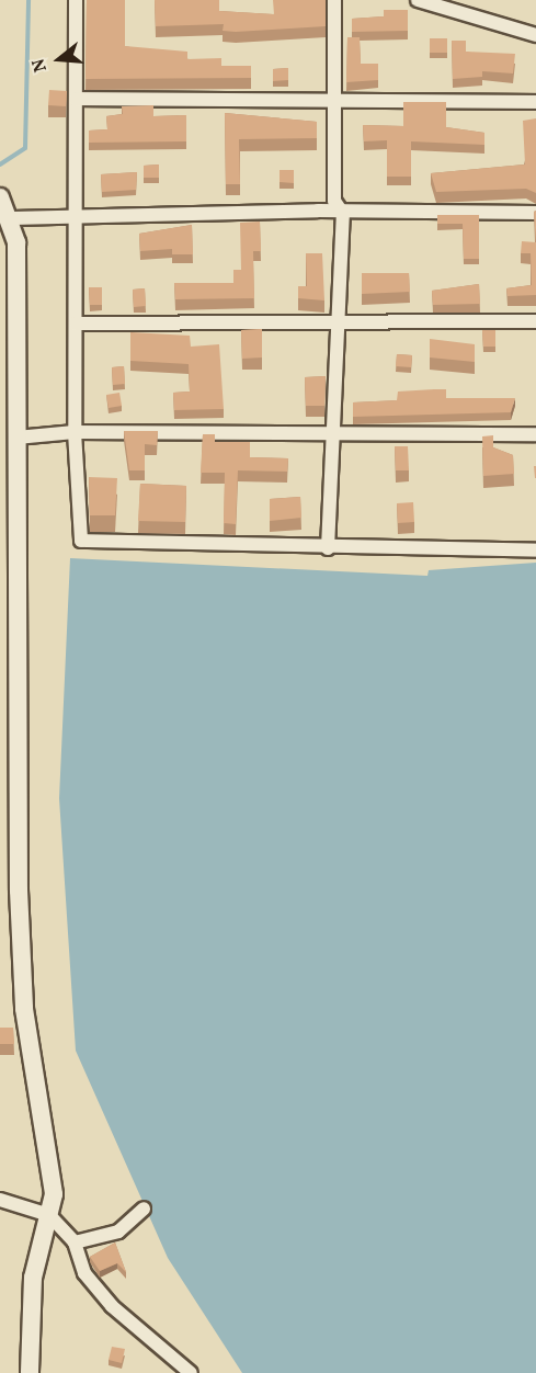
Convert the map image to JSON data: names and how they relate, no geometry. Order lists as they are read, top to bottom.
{
  "north": "left"
}
